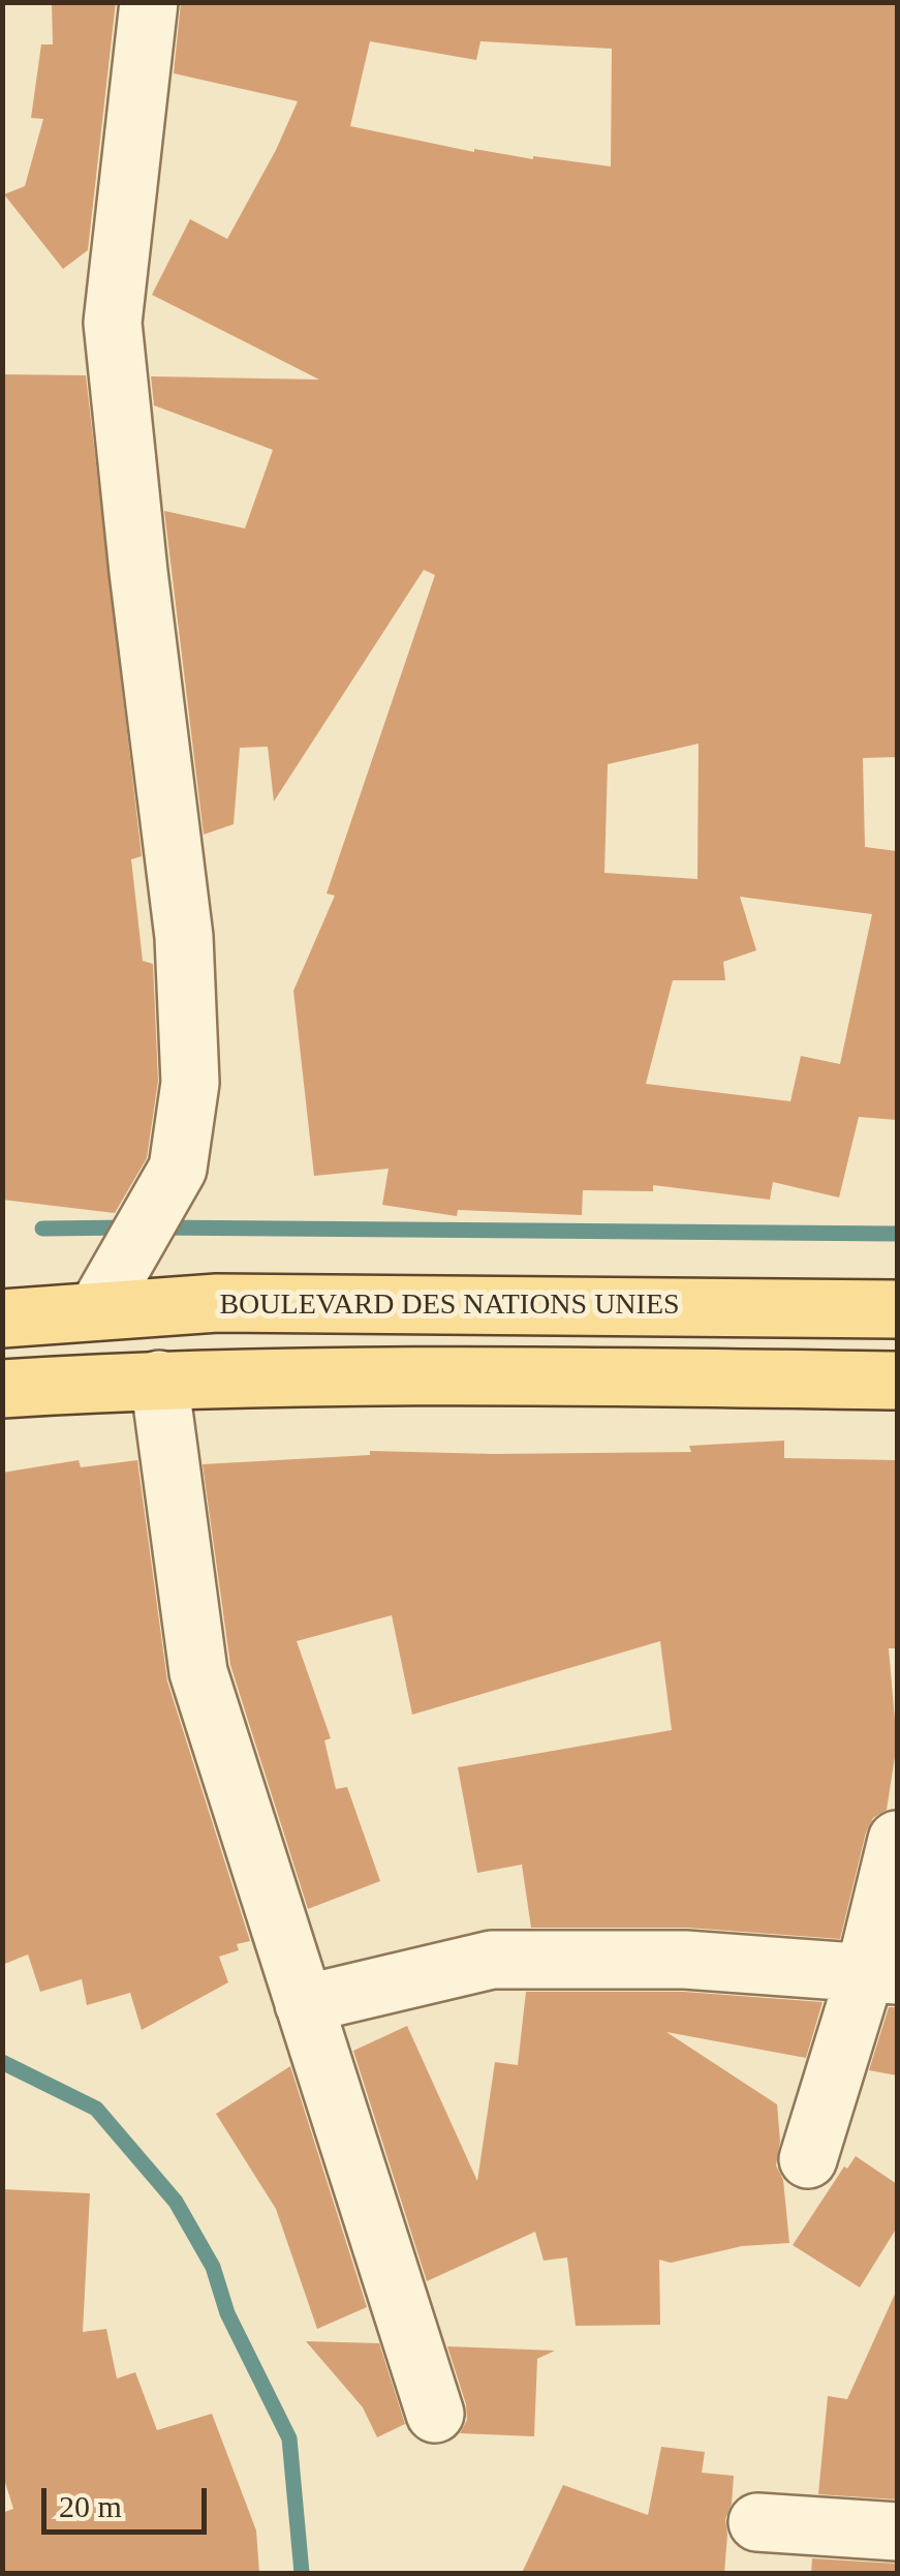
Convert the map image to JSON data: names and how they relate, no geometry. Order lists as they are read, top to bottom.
{
  "streets": {
    "main road": ["BOULEVARD DES NATIONS UNIES"]
  },
  "scale_bar": "20 m"
}
